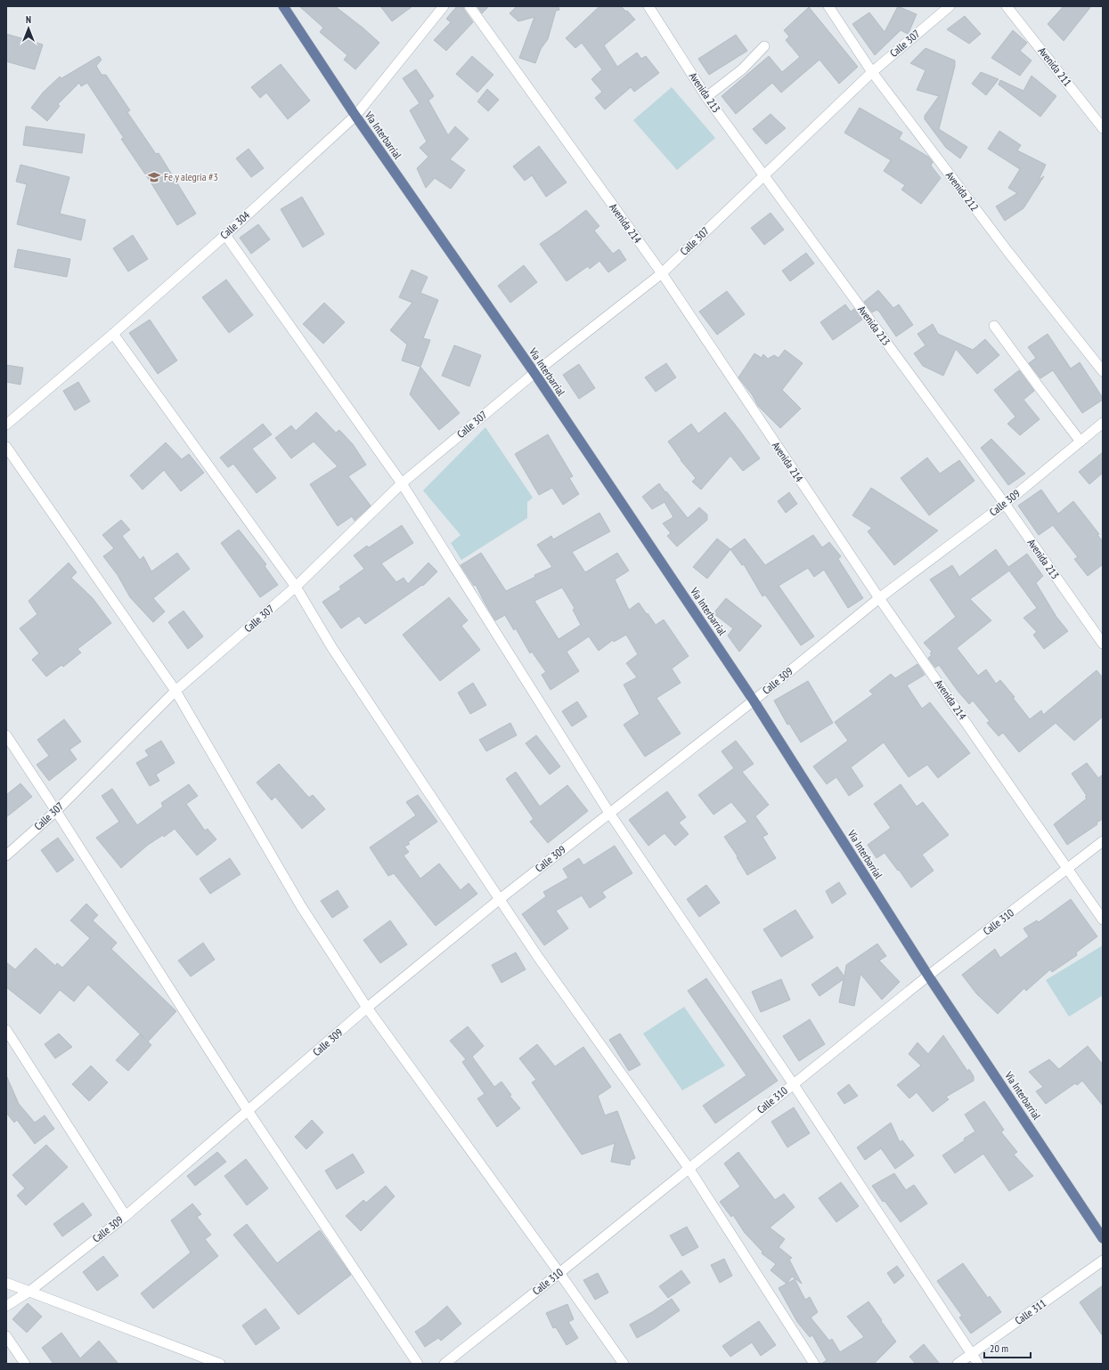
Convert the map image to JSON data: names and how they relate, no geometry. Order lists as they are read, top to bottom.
{
  "streets": {
    "main road": ["Vía Interbarrial"],
    "street": [
      "Calle 307",
      "Avenida 211",
      "Avenida 213",
      "Avenida 212",
      "Avenida 214",
      "Calle 304",
      "Calle 309",
      "Calle 310",
      "Calle 311"
    ]
  },
  "crossings": [
    ["Calle 307", "Avenida 213"],
    ["Calle 307", "Vía Interbarrial"],
    ["Calle 307", "Avenida 212"],
    ["Calle 307", "Avenida 214"],
    ["Avenida 213", "Calle 309"],
    ["Vía Interbarrial", "Calle 304"],
    ["Vía Interbarrial", "Calle 309"],
    ["Vía Interbarrial", "Calle 310"],
    ["Avenida 214", "Calle 309"],
    ["Avenida 214", "Calle 310"]
  ],
  "places": {
    "school or university": ["Fe y alegria #3"]
  },
  "scale_bar": "20 m",
  "north": "top"
}
